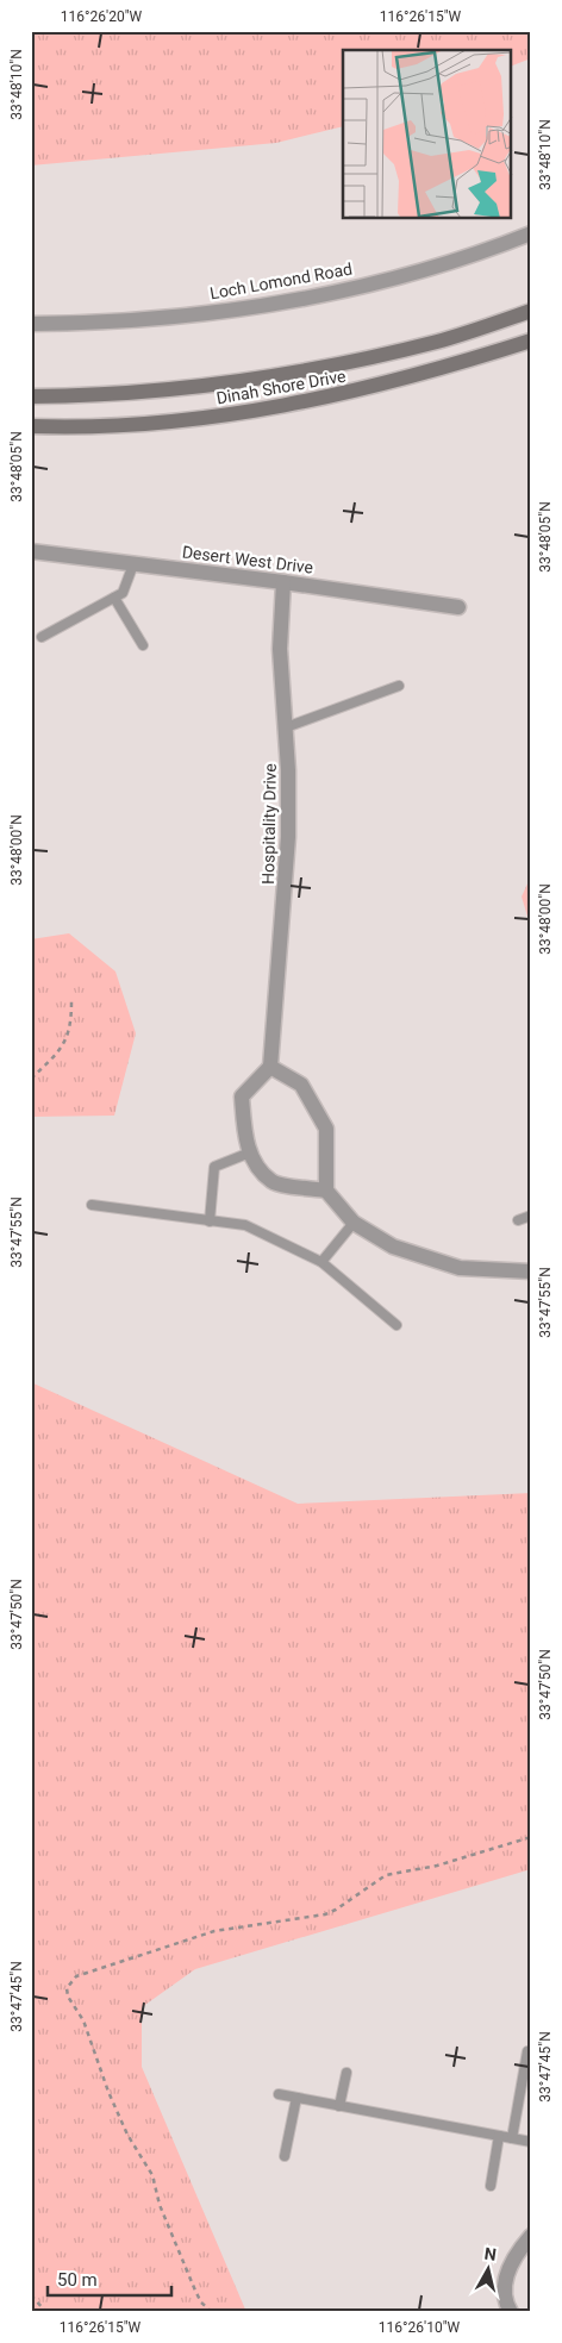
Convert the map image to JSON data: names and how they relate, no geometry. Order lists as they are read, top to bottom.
{
  "streets": {
    "main road": ["Dinah Shore Drive"],
    "street": ["Loch Lomond Road", "Desert West Drive", "Hospitality Drive"]
  },
  "crossings": [
    ["Desert West Drive", "Hospitality Drive"]
  ],
  "scale_bar": "50 m",
  "north": "top",
  "coordinates": [
    "116°26'20\"W",
    "116°26'15\"W",
    "33°48'10\"N",
    "33°48'05\"N",
    "33°48'00\"N",
    "33°47'55\"N",
    "33°47'50\"N",
    "33°47'45\"N",
    "116°26'10\"W"
  ]
}
